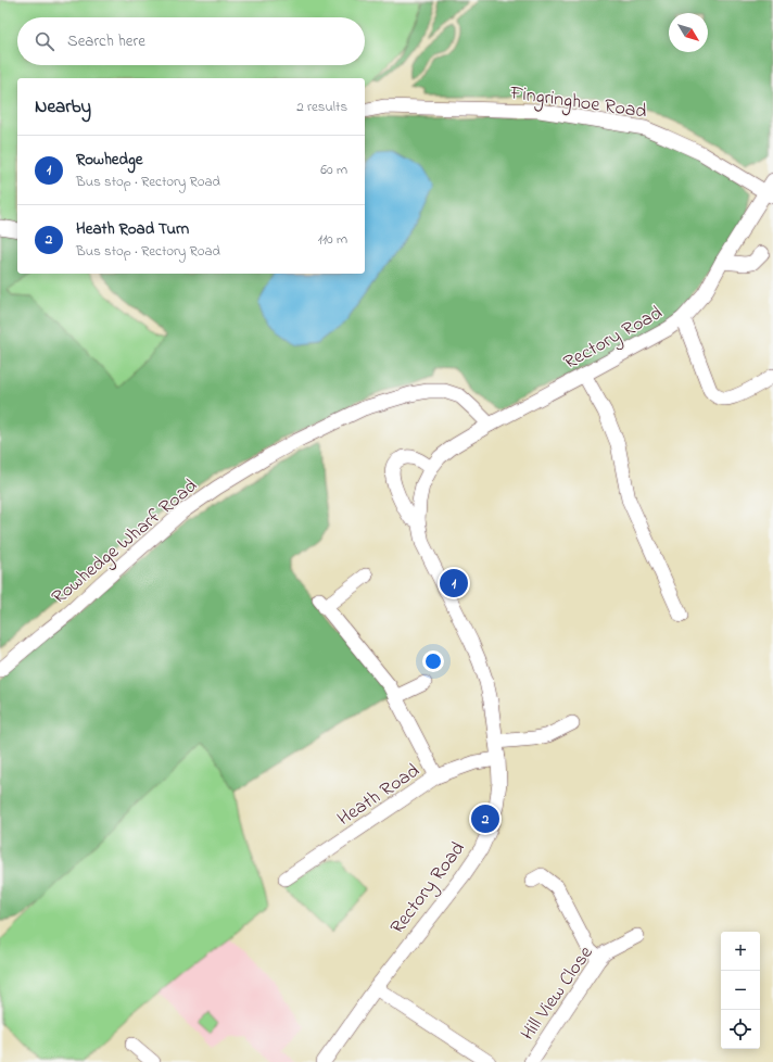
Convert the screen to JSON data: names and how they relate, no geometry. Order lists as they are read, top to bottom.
{
  "streets": {
    "street": [
      "Fingringhoe Road",
      "Rectory Road",
      "Rowhedge Wharf Road",
      "Heath Road",
      "Hill View Close"
    ]
  },
  "crossings": [
    ["Fingringhoe Road", "Rectory Road"],
    ["Rectory Road", "Rowhedge Wharf Road"],
    ["Rectory Road", "Heath Road"]
  ],
  "north": "bottom right",
  "page": {
    "search": "Search here",
    "heading": ["Nearby", "2 results"],
    "list": [
      {
        "mark": "1",
        "name": "Rowhedge",
        "note": "Bus stop · Rectory Road",
        "value": "60 m"
      },
      {
        "mark": "2",
        "name": "Heath Road Turn",
        "note": "Bus stop · Rectory Road",
        "value": "110 m"
      }
    ],
    "pins": ["1", "2"],
    "map_buttons": ["+", "−"]
  }
}
